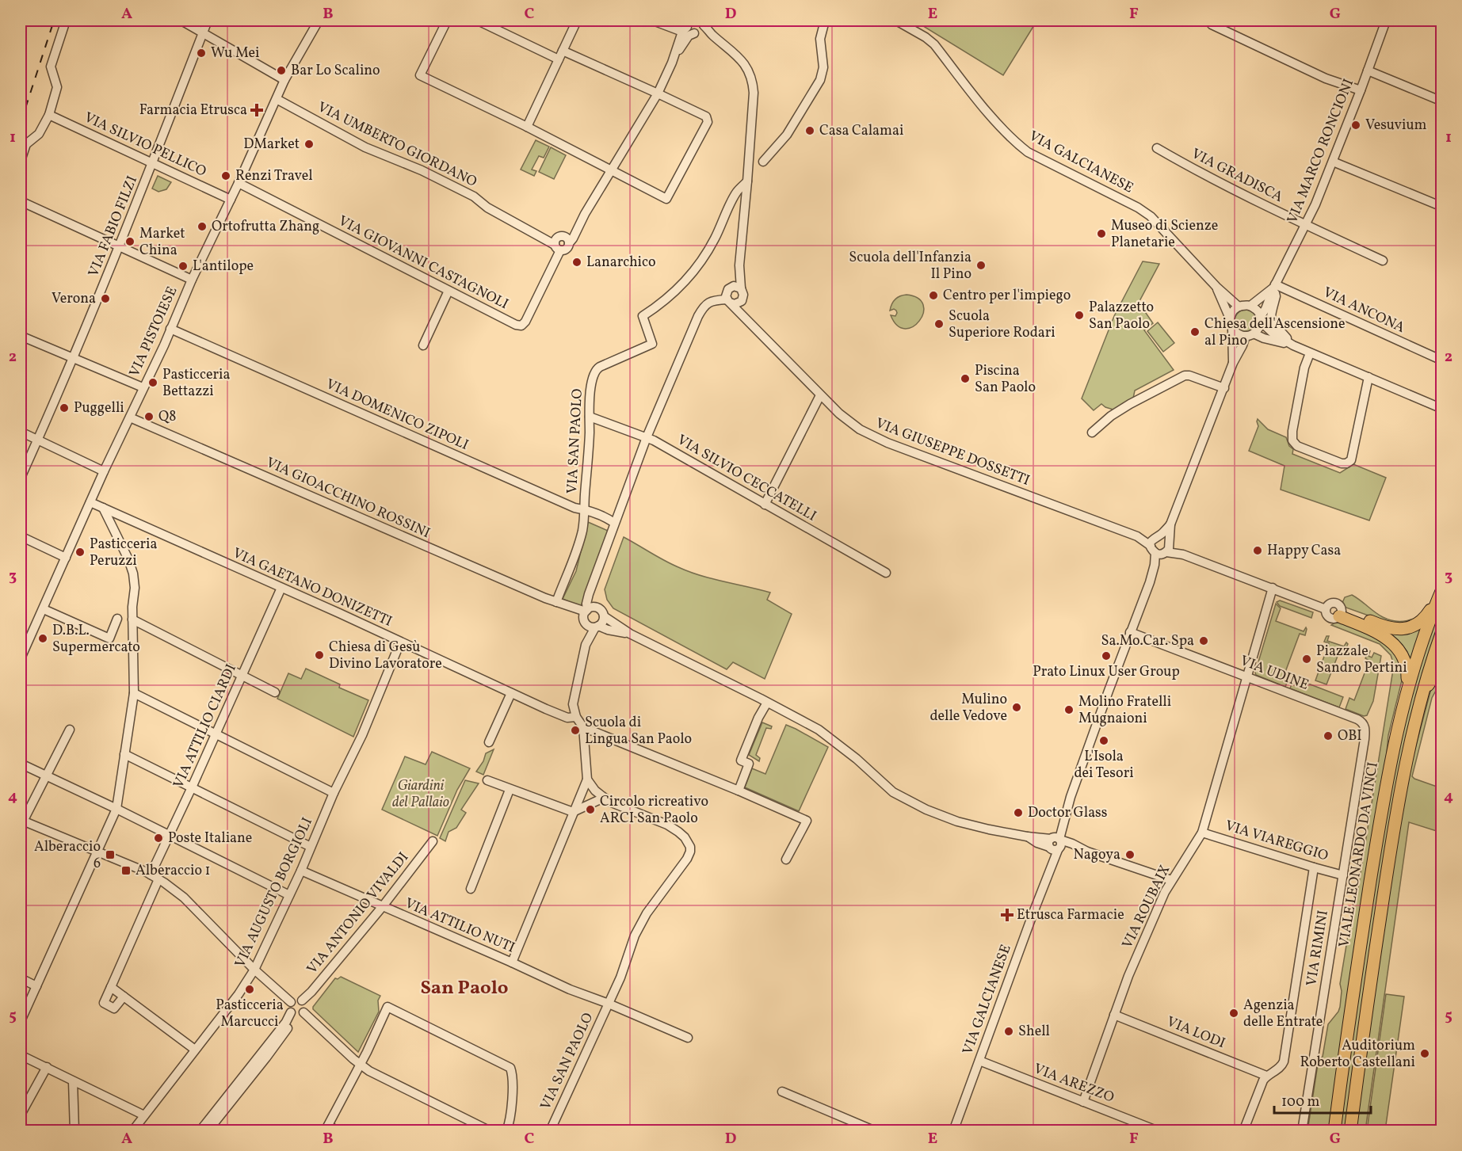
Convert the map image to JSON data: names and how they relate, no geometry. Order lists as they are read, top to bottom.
{
  "streets": {
    "highway": ["VIALE LEONARDO DA VINCI"],
    "street": [
      "VIA SILVIO PELLICO",
      "VIA UMBERTO GIORDANO",
      "VIA MARCO RONCIONI",
      "VIA GALCIANESE",
      "VIA GRADISCA",
      "VIA FABIO FILZI",
      "VIA GIOVANNI CASTAGNOLI",
      "VIA ANCONA",
      "VIA PISTOIESE",
      "VIA DOMENICO ZIPOLI",
      "VIA SAN PAOLO",
      "VIA GIUSEPPE DOSSETTI",
      "VIA SILVIO CECCATELLI",
      "VIA GIOACCHINO ROSSINI",
      "VIA GAETANO DONIZETTI",
      "VIA UDINE",
      "VIA ATTILIO CIARDI",
      "VIA VIAREGGIO",
      "VIA AUGUSTO BORGIOLI",
      "VIA ROUBAIX",
      "VIA ANTONIO VIVALDI",
      "VIA ATTILIO NUTI",
      "VIA RIMINI",
      "VIA LODI",
      "VIA AREZZO"
    ]
  },
  "crossings": [
    ["VIA SILVIO PELLICO", "VIA FABIO FILZI"],
    ["VIA SILVIO PELLICO", "VIA PISTOIESE"],
    ["VIA UMBERTO GIORDANO", "VIA GIOVANNI CASTAGNOLI"],
    ["VIA UMBERTO GIORDANO", "VIA PISTOIESE"],
    ["VIA MARCO RONCIONI", "VIA GALCIANESE"],
    ["VIA MARCO RONCIONI", "VIA GRADISCA"],
    ["VIA MARCO RONCIONI", "VIA ANCONA"],
    ["VIA GALCIANESE", "VIA GIUSEPPE DOSSETTI"],
    ["VIA GALCIANESE", "VIA UDINE"],
    ["VIA GALCIANESE", "VIA AREZZO"],
    ["VIA GIOVANNI CASTAGNOLI", "VIA PISTOIESE"],
    ["VIA PISTOIESE", "VIA DOMENICO ZIPOLI"],
    ["VIA PISTOIESE", "VIA GIOACCHINO ROSSINI"],
    ["VIA PISTOIESE", "VIA GAETANO DONIZETTI"],
    ["VIA DOMENICO ZIPOLI", "VIA SAN PAOLO"],
    ["VIA SAN PAOLO", "VIA SILVIO CECCATELLI"],
    ["VIA SAN PAOLO", "VIA GIOACCHINO ROSSINI"],
    ["VIA SAN PAOLO", "VIA ATTILIO NUTI"],
    ["VIA GAETANO DONIZETTI", "VIA ATTILIO CIARDI"],
    ["VIA GAETANO DONIZETTI", "VIA AUGUSTO BORGIOLI"],
    ["VIA UDINE", "VIA ROUBAIX"],
    ["VIA UDINE", "VIA RIMINI"],
    ["VIA VIAREGGIO", "VIA ROUBAIX"],
    ["VIA VIAREGGIO", "VIA RIMINI"],
    ["VIA AUGUSTO BORGIOLI", "VIA ATTILIO NUTI"],
    ["VIA ROUBAIX", "VIA LODI"],
    ["VIA ROUBAIX", "VIA AREZZO"],
    ["VIA ANTONIO VIVALDI", "VIA ATTILIO NUTI"]
  ],
  "districts": ["San Paolo"],
  "parks": ["Giardini del Pallaio"],
  "places": {
    "other": [
      "Wu Mei",
      "Bar Lo Scalino",
      "Vesuvium",
      "Casa Calamai",
      "DMarket",
      "Renzi Travel",
      "Ortofrutta Zhang",
      "Museo di Scienze Planetarie",
      "Market China",
      "Lanarchico",
      "Scuola dell'Infanzia Il Pino",
      "L'antilope",
      "Centro per l'impiego",
      "Verona",
      "Palazzetto San Paolo",
      "Scuola Superiore Rodari",
      "Chiesa dell'Ascensione al Pino",
      "Piscina San Paolo",
      "Pasticceria Bettazzi",
      "Puggelli",
      "Q8",
      "Happy Casa",
      "Pasticceria Peruzzi",
      "D.B.L. Supermercato",
      "Sa.Mo.Car. Spa",
      "Chiesa di Gesù Divino Lavoratore",
      "Prato Linux User Group",
      "Piazzale Sandro Pertini",
      "Mulino delle Vedove",
      "Molino Fratelli Mugnaioni",
      "Scuola di Lingua San Paolo",
      "OBI",
      "L'Isola dei Tesori",
      "Circolo ricreativo ARCI San Paolo",
      "Doctor Glass",
      "Poste Italiane",
      "Nagoya",
      "Pasticceria Marcucci",
      "Agenzia delle Entrate",
      "Shell",
      "Auditorium Roberto Castellani"
    ],
    "health": ["Farmacia Etrusca", "Etrusca Farmacie"],
    "transit": ["Alberaccio 6", "Alberaccio 1"]
  },
  "scale_bar": "100 m",
  "grid": {
    "columns": [
      "A",
      "B",
      "C",
      "D",
      "E",
      "F",
      "G"
    ],
    "rows": [
      "1",
      "2",
      "3",
      "4",
      "5"
    ]
  }
}
